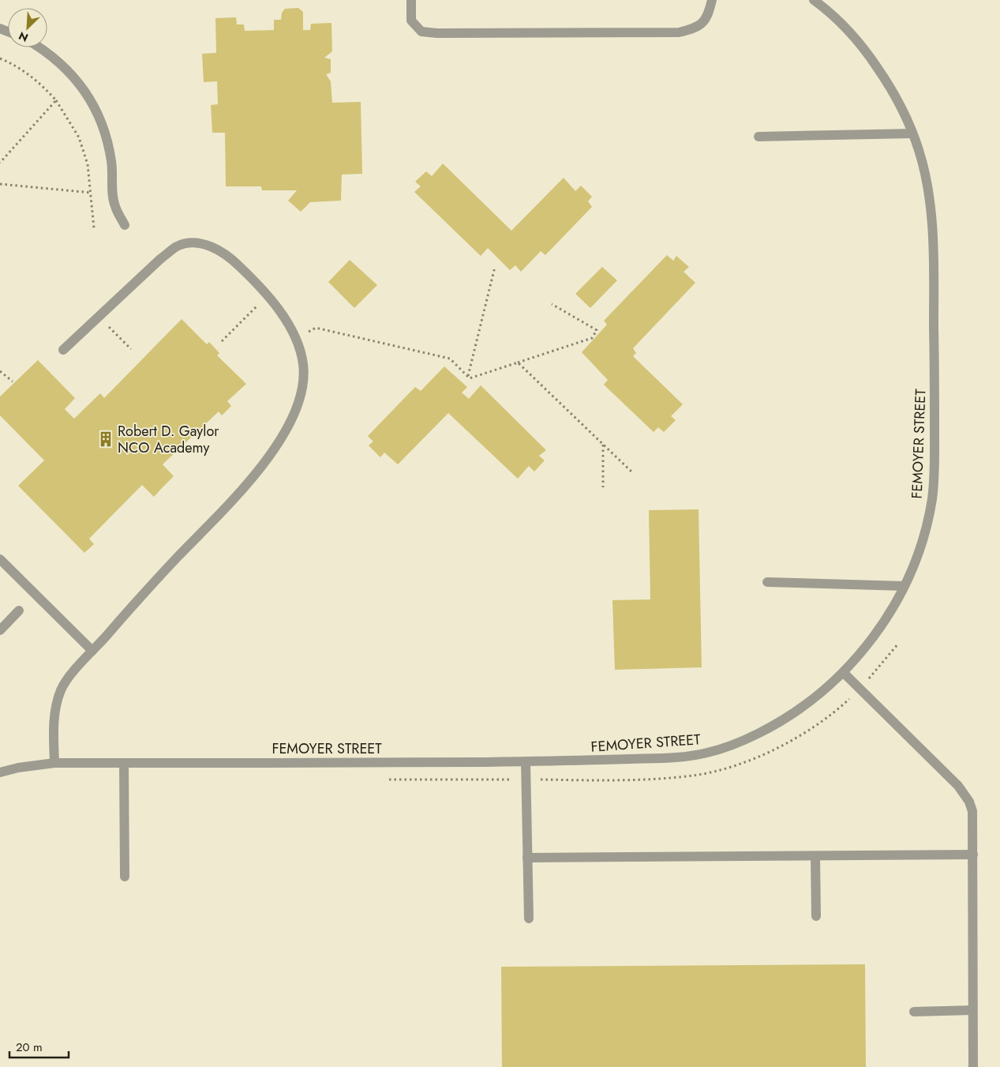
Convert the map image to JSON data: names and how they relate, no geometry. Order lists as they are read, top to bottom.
{
  "streets": {
    "street": ["FEMOYER STREET"]
  },
  "places": {
    "building": ["Robert D. Gaylor NCO Academy"]
  },
  "scale_bar": "20 m",
  "north": "bottom left"
}
